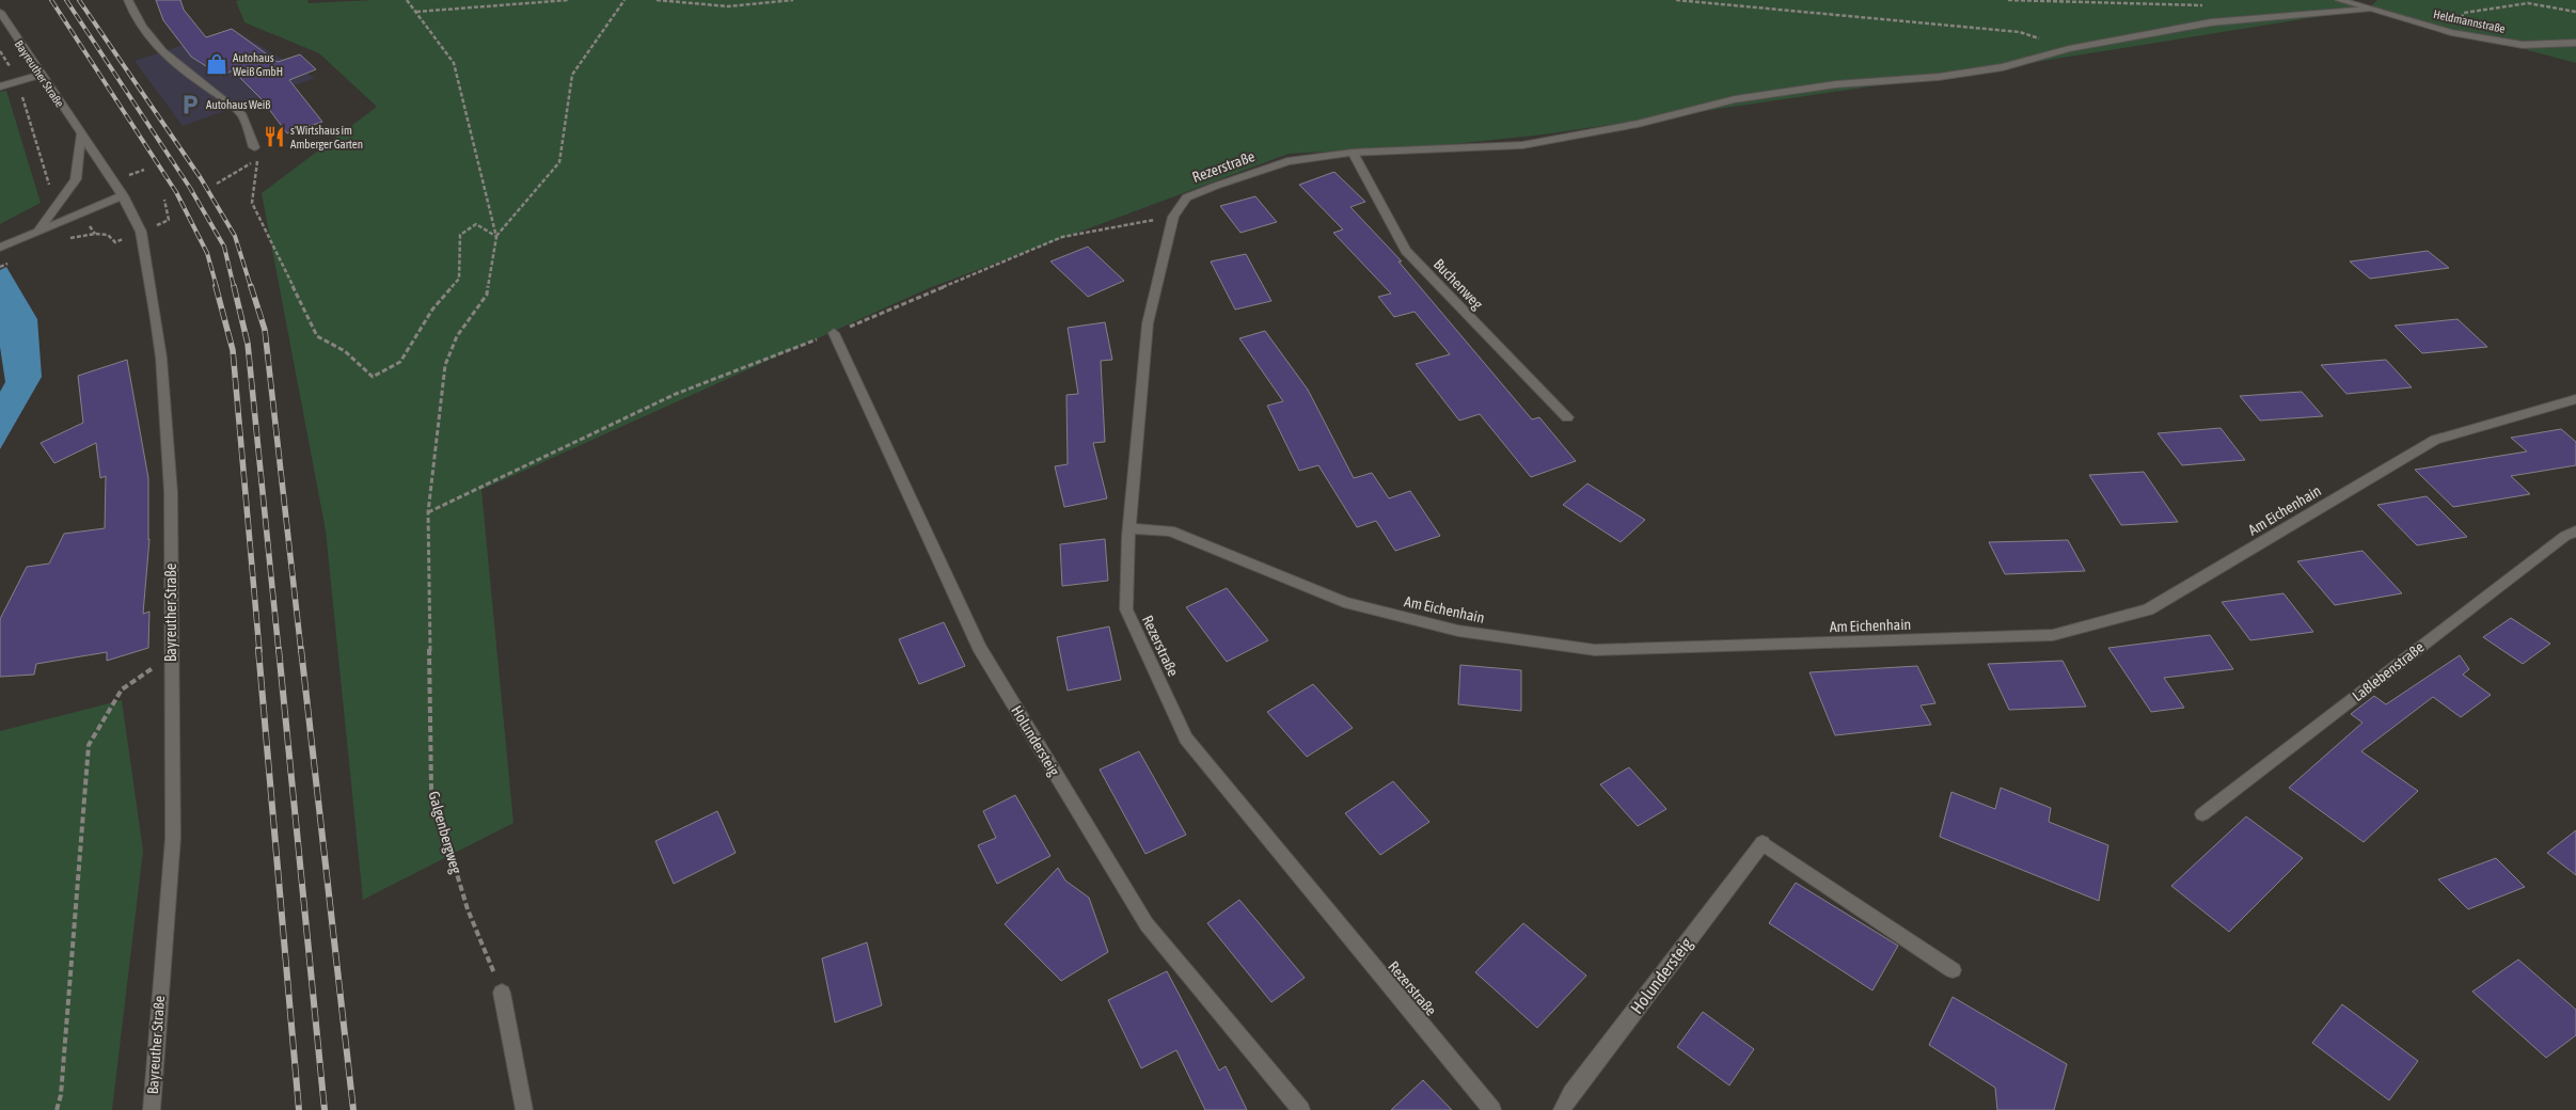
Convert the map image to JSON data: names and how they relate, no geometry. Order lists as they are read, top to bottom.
{
  "streets": {
    "street": [
      "Heldmannstraße",
      "Bayreuther Straße",
      "Rezerstraße",
      "Buchenweg",
      "Am Eichenhain",
      "Laßlebenstraße",
      "Holundersteig"
    ],
    "path": ["Galgenbergweg"]
  },
  "crossings": [
    ["Heldmannstraße", "Rezerstraße"],
    ["Rezerstraße", "Buchenweg"],
    ["Rezerstraße", "Am Eichenhain"]
  ],
  "places": {
    "shop": ["Autohaus Weiß GmbH"],
    "parking": ["Autohaus Weiß"],
    "restaurant": ["s'Wirtshaus im Amberger Garten"]
  }
}
